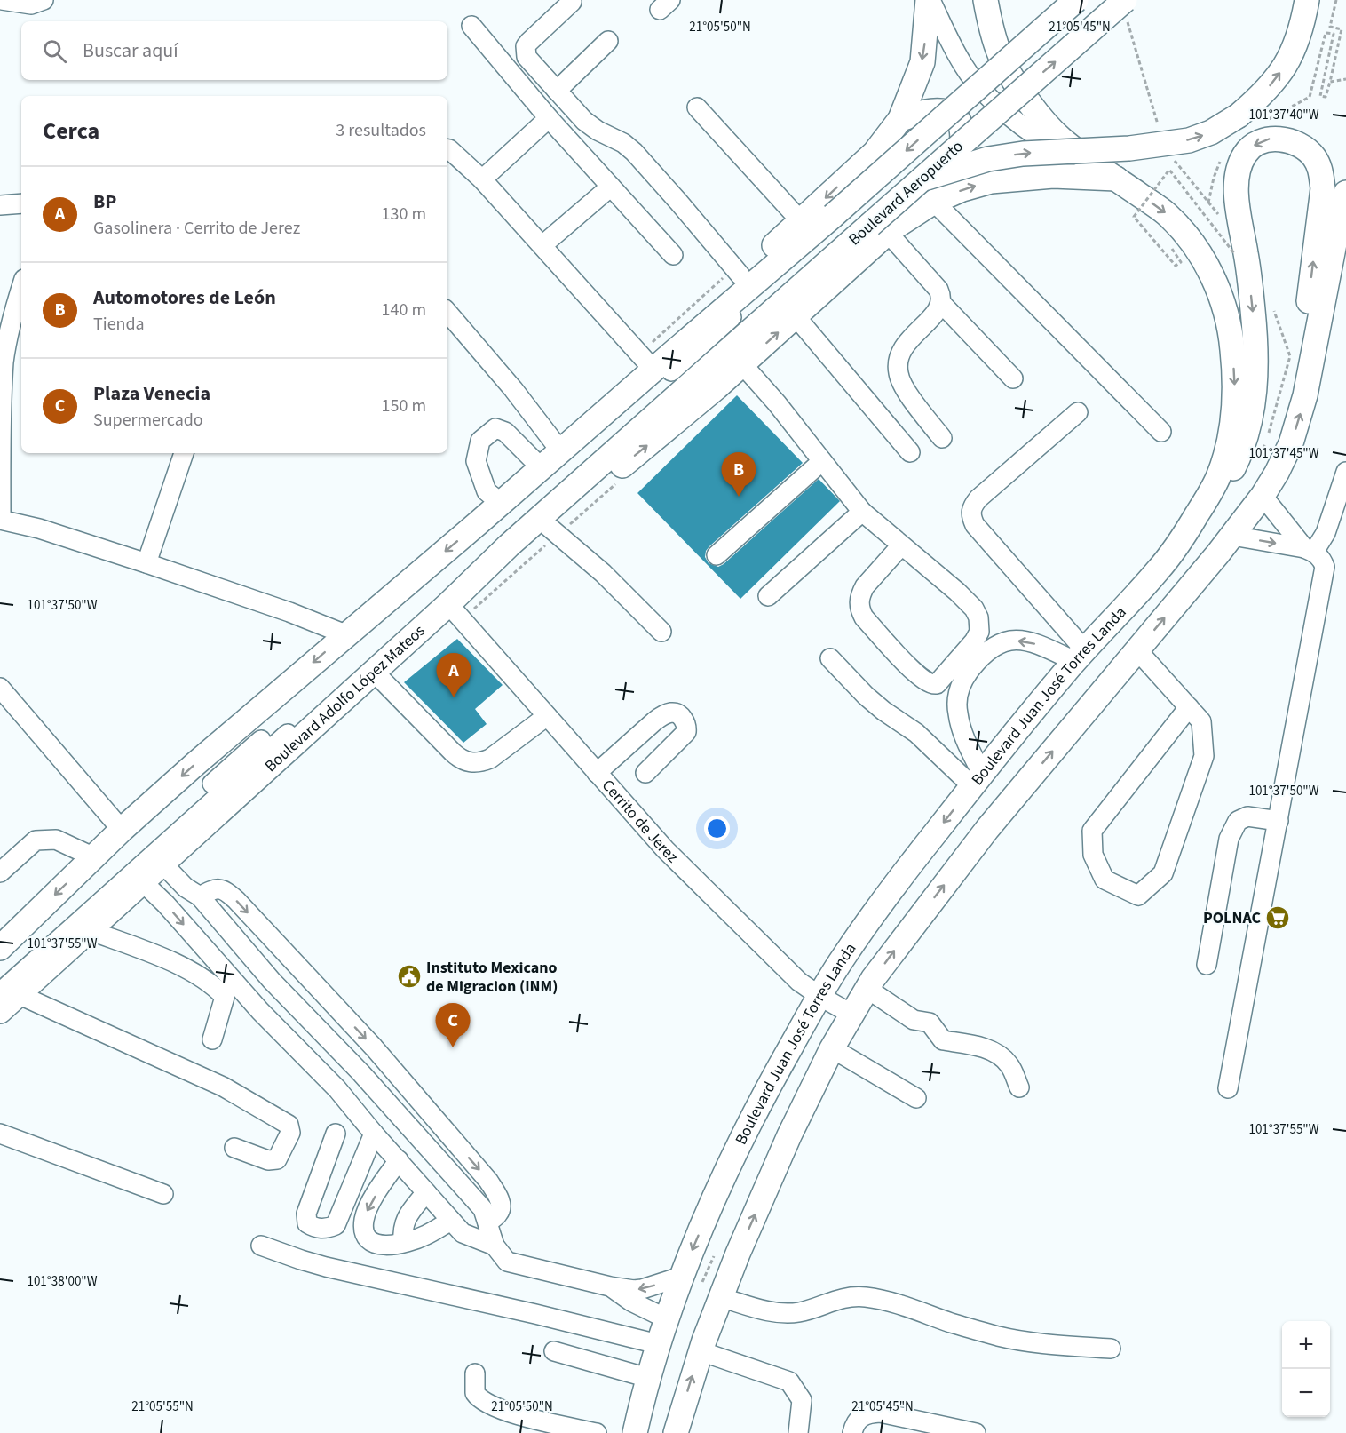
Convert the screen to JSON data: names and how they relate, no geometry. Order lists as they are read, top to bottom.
{
  "streets": {
    "main road": ["Boulevard Aeropuerto", "Boulevard Juan José Torres Landa", "Boulevard Adolfo López Mateos"],
    "street": ["Cerrito de Jerez"]
  },
  "crossings": [
    ["Boulevard Aeropuerto", "Boulevard Adolfo López Mateos"],
    ["Boulevard Juan José Torres Landa", "Cerrito de Jerez"],
    ["Boulevard Adolfo López Mateos", "Cerrito de Jerez"]
  ],
  "places": {
    "supermarket": ["POLNAC"],
    "public building": ["Instituto Mexicano de Migracion (INM)"]
  },
  "page": {
    "search": "Buscar aquí",
    "heading": ["Cerca", "3 resultados"],
    "list": [
      {
        "mark": "A",
        "name": "BP",
        "note": "Gasolinera · Cerrito de Jerez",
        "value": "130 m"
      },
      {
        "mark": "B",
        "name": "Automotores de León",
        "note": "Tienda",
        "value": "140 m"
      },
      {
        "mark": "C",
        "name": "Plaza Venecia",
        "note": "Supermercado",
        "value": "150 m"
      }
    ],
    "pins": ["B", "A", "C"],
    "map_buttons": ["+", "−"]
  },
  "coordinates": [
    "21°05'50\"N",
    "21°05'45\"N",
    "101°37'40\"W",
    "101°37'45\"W",
    "101°37'50\"W",
    "101°37'55\"W",
    "101°38'00\"W",
    "21°05'55\"N"
  ]
}
